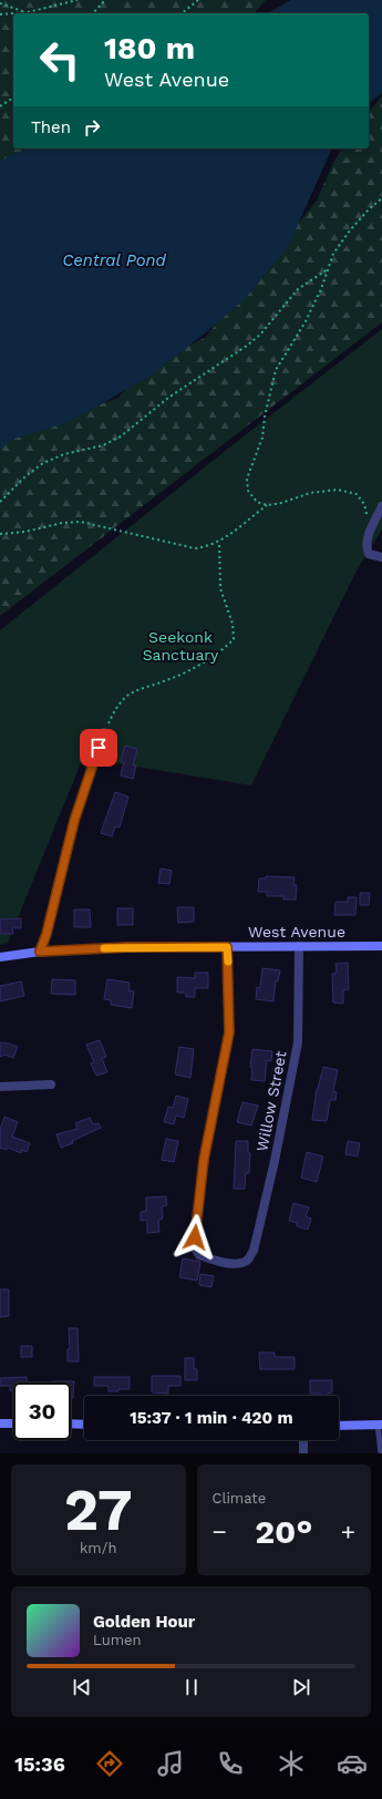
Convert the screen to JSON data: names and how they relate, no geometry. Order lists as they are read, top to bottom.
{
  "streets": {
    "street": ["West Avenue", "Willow Street"]
  },
  "crossings": [
    ["West Avenue", "Willow Street"]
  ],
  "water": ["Central Pond"],
  "parks": ["Seekonk Sanctuary"],
  "page": {
    "turn": ["180 m", "West Avenue"],
    "then": "Then",
    "limit": "30",
    "trip": "15:37 · 1 min · 420 m",
    "tile": [
      ["27", "km/h"],
      "Climate"
    ],
    "heat": ["−", "20°", "+"],
    "song": ["Golden Hour", "Lumen"],
    "tabs": "15:36"
  }
}
